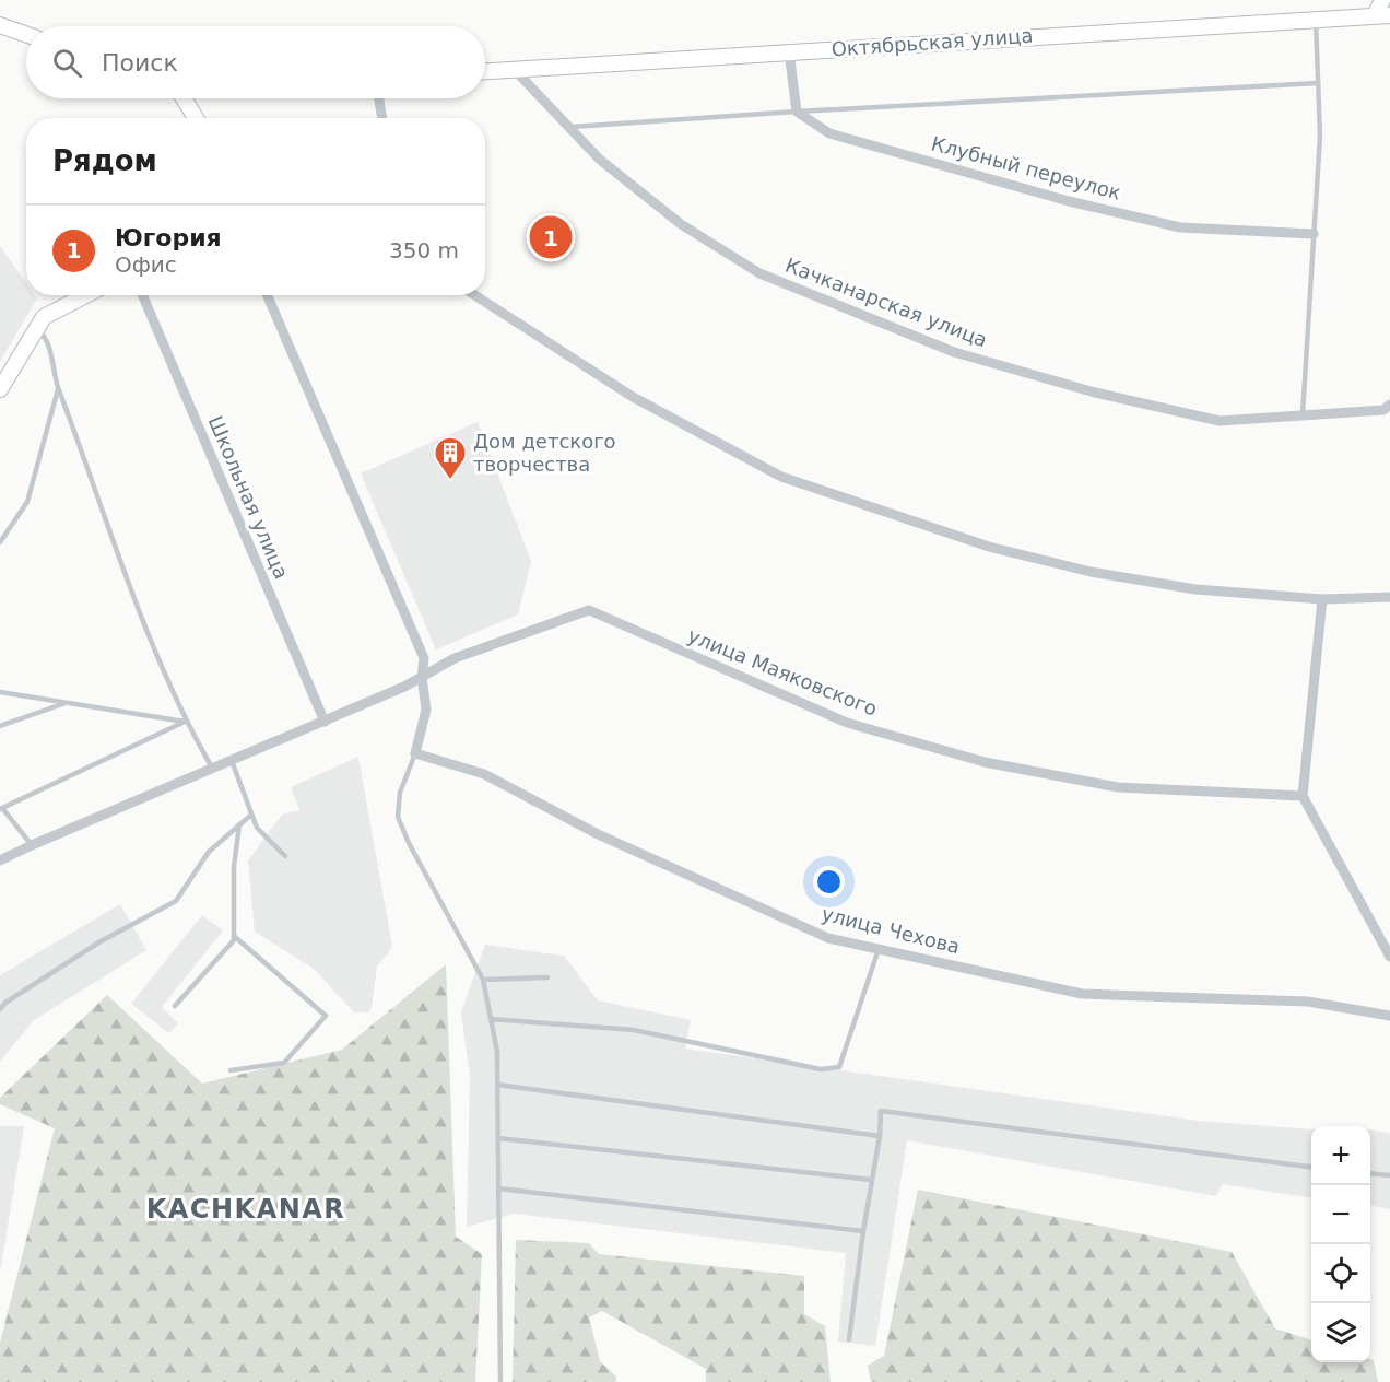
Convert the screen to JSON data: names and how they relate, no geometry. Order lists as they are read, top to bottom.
{
  "streets": {
    "street": [
      "Октябрьская улица",
      "Клубный переулок",
      "Качканарская улица",
      "Школьная улица",
      "улица Маяковского",
      "улица Чехова"
    ]
  },
  "crossings": [
    ["Октябрьская улица", "Качканарская улица"],
    ["Школьная улица", "улица Маяковского"]
  ],
  "districts": ["KACHKANAR"],
  "places": {
    "building": ["Дом детского творчества"]
  },
  "page": {
    "search": "Поиск",
    "heading": "Рядом",
    "list": [
      {
        "mark": "1",
        "name": "Югория",
        "note": "Офис",
        "value": "350 m"
      }
    ],
    "pins": "1",
    "map_buttons": ["+", "−"]
  }
}
